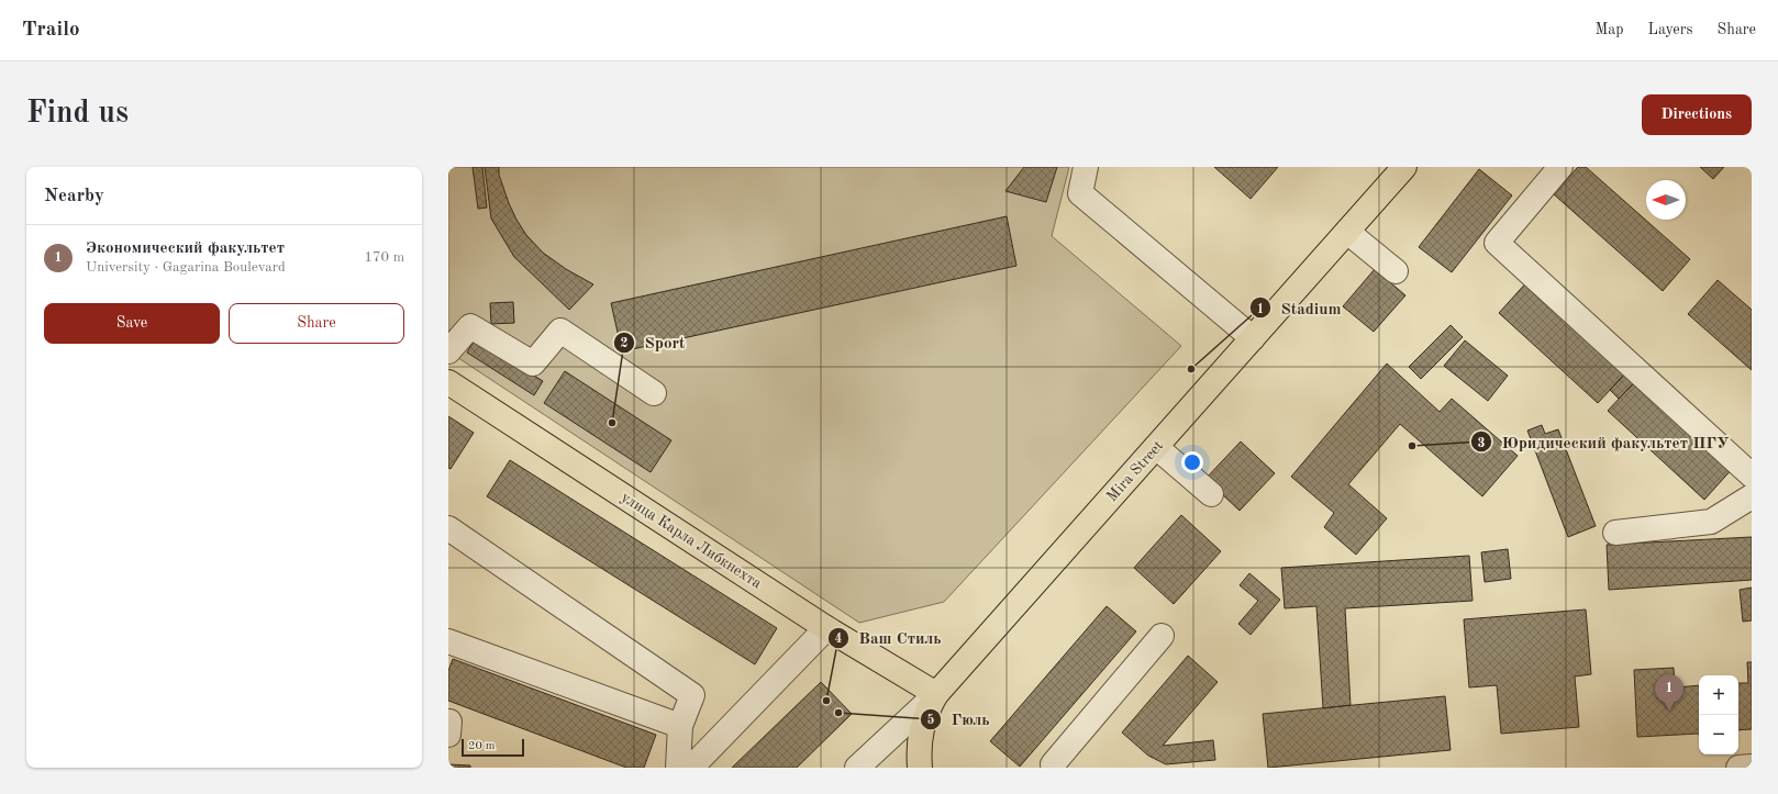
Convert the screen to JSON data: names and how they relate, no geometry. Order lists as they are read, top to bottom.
{
  "streets": {
    "main road": ["Mira Street", "улица Карла Либкнехта"]
  },
  "crossings": [
    ["Mira Street", "улица Карла Либкнехта"]
  ],
  "places": [
    "Stadium",
    "Sport",
    "Юридический факультет ПГУ",
    "Ваш Стиль",
    "Гюль"
  ],
  "scale_bar": "20 m",
  "north": "left",
  "page": {
    "header": "Trailo",
    "nav": ["Map", "Layers", "Share"],
    "buttons": [
      "Directions",
      ["Save", "Share"]
    ],
    "title": "Find us",
    "heading": "Nearby",
    "list": [
      {
        "mark": "1",
        "name": "Экономический факультет",
        "note": "University · Gagarina Boulevard",
        "value": "170 m"
      }
    ],
    "pins": "1",
    "map_buttons": ["+", "−"],
    "scale": "20 m"
  }
}
